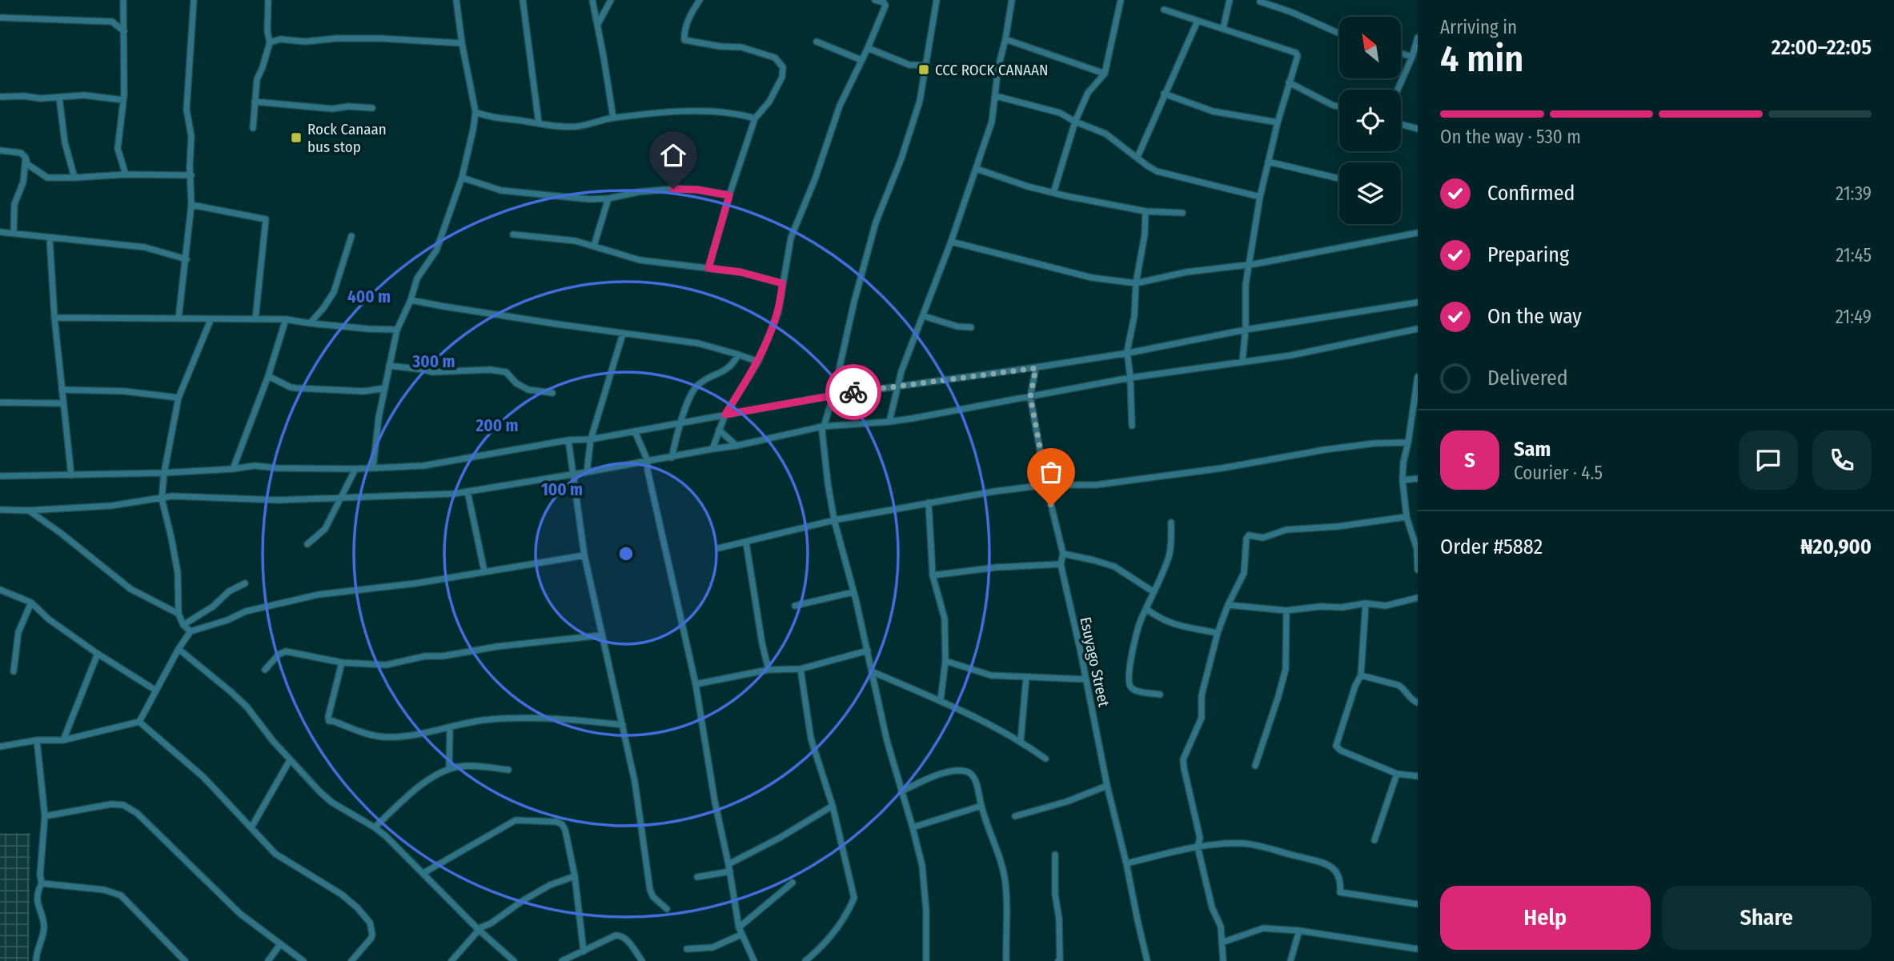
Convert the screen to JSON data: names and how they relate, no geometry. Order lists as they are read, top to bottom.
{
  "streets": {
    "street": ["Esuyago Street"]
  },
  "places": {
    "transit": ["CCC ROCK CANAAN", "Rock Canaan bus stop"]
  },
  "north": "top left",
  "page": {
    "heading": ["4 min", "Arriving in", "22:00–22:05"],
    "panel": [
      "Sam",
      "Courier · 4.5",
      "Order #5882",
      "₦20,900"
    ],
    "bar": "On the way · 530 m",
    "list": [
      ["Confirmed", "21:39"],
      ["Preparing", "21:45"],
      ["On the way", "21:49"],
      "Delivered"
    ],
    "round": "S",
    "buttons": ["Help", "Share"]
  },
  "rings": [
    "400 m",
    "300 m",
    "200 m",
    "100 m"
  ]
}
